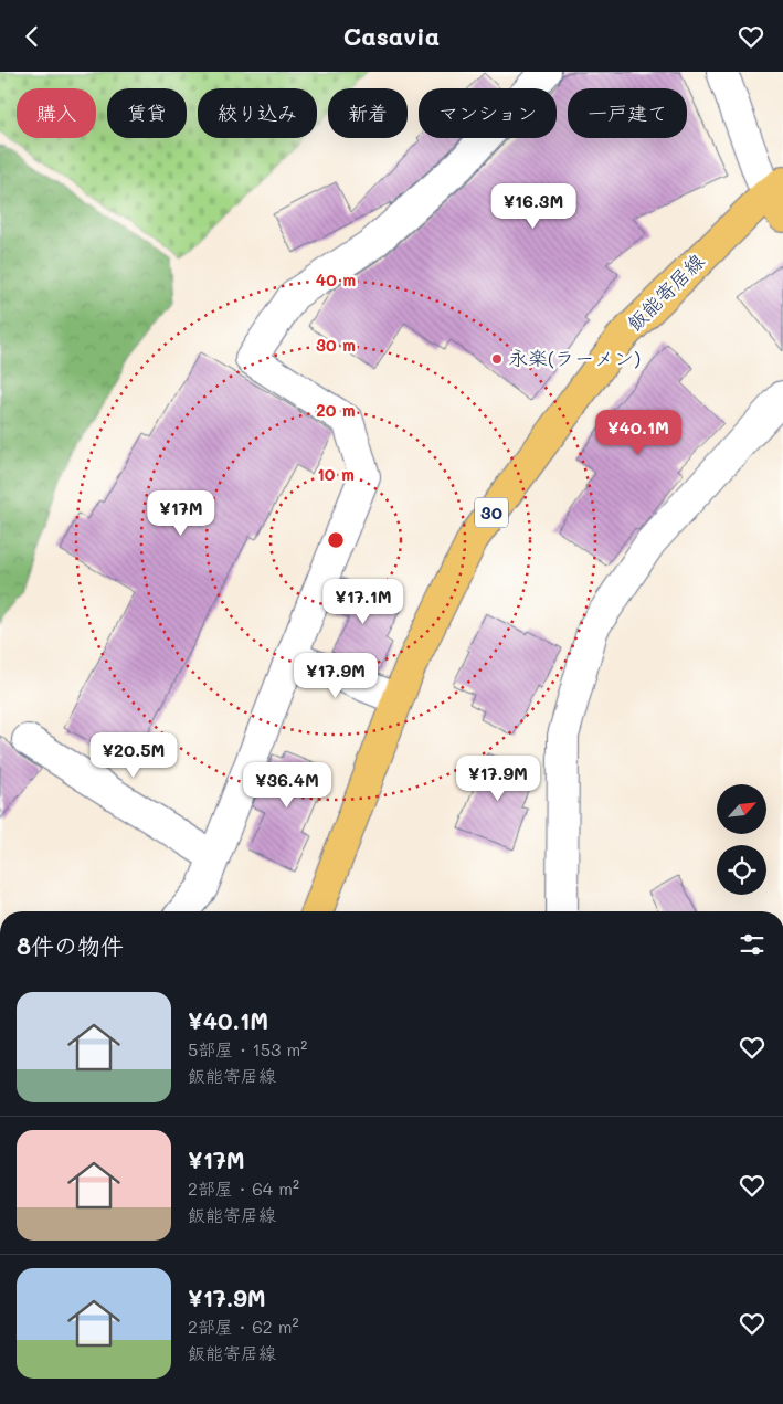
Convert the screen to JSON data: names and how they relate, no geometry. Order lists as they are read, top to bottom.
{
  "streets": {
    "main road": ["飯能寄居線", "30"]
  },
  "places": ["永楽(ラーメン)"],
  "north": "top right",
  "page": {
    "header": "Casavia",
    "chip": [
      "購入",
      "賃貸",
      "絞り込み",
      "新着",
      "マンション",
      "一戸建て"
    ],
    "price": [
      "¥16.3M",
      "¥40.1M",
      "¥17M",
      "¥17.1M",
      "¥17.9M",
      "¥20.5M",
      "¥17.9M",
      "¥36.4M"
    ],
    "heading": "8件の物件",
    "list": [
      {
        "name": "¥40.1M",
        "note": "5部屋 · 153 m² · 飯能寄居線"
      },
      {
        "name": "¥17M",
        "note": "2部屋 · 64 m² · 飯能寄居線"
      },
      {
        "name": "¥17.9M",
        "note": "2部屋 · 62 m² · 飯能寄居線"
      }
    ]
  },
  "rings": [
    "40 m",
    "30 m",
    "20 m",
    "10 m"
  ]
}
